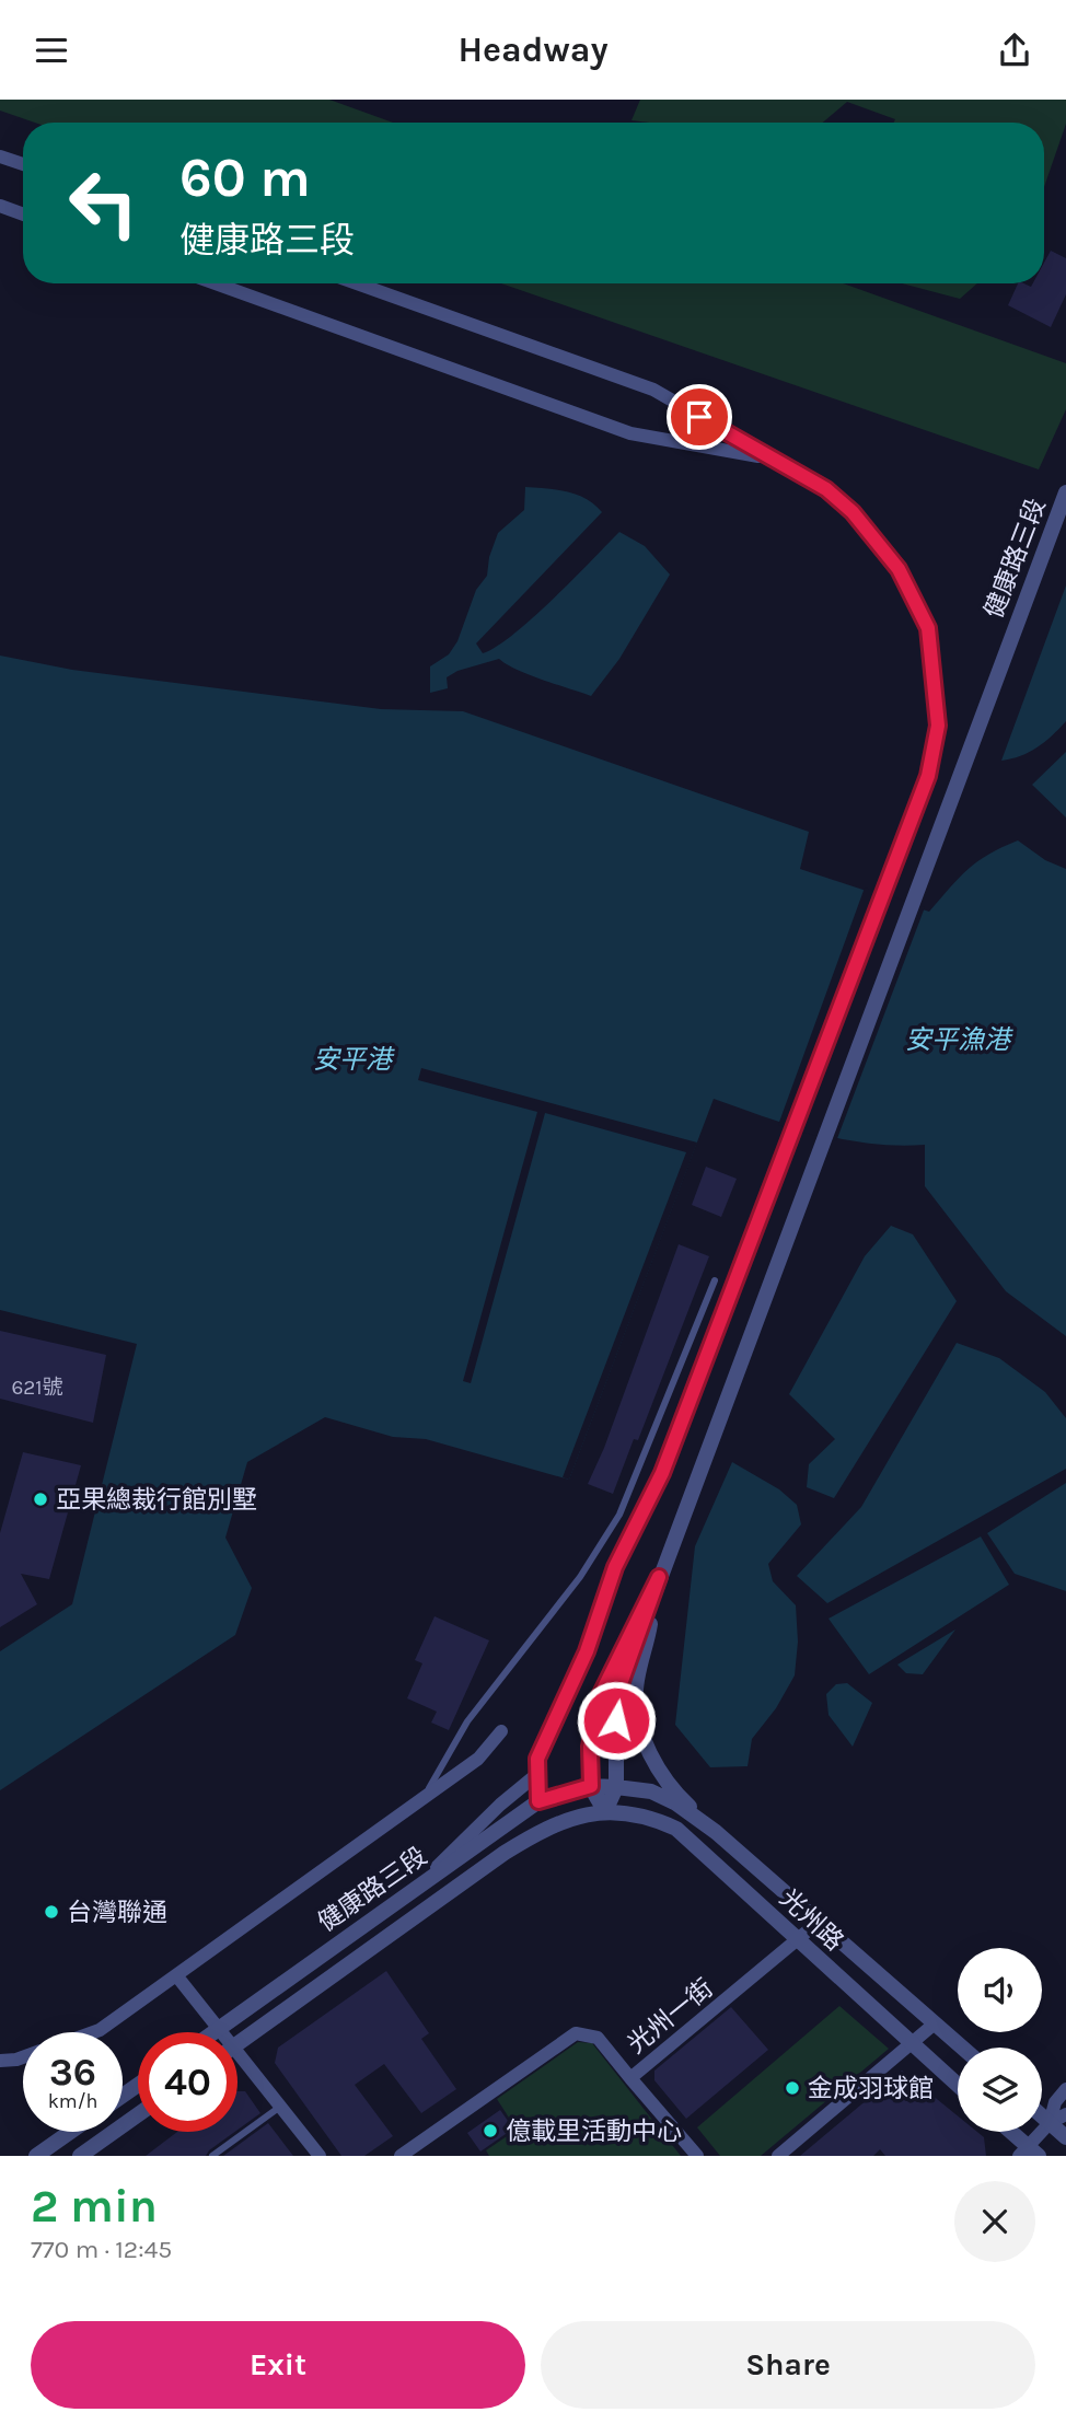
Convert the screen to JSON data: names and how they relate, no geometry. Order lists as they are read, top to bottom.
{
  "streets": {
    "street": ["健康路三段", "光州路", "光州一街"]
  },
  "crossings": [
    ["健康路三段", "光州路"],
    ["光州路", "光州一街"]
  ],
  "water": ["安平漁港", "安平港"],
  "places": [
    "亞果總裁行館別墅",
    "台灣聯通",
    "金成羽球館",
    "億載里活動中心"
  ],
  "house_numbers": ["621號"],
  "page": {
    "header": "Headway",
    "turn": ["60 m", "健康路三段"],
    "speed": "36 km/h",
    "limit": "40",
    "heading": ["2 min", "770 m · 12:45"],
    "buttons": ["Exit", "Share"]
  }
}
